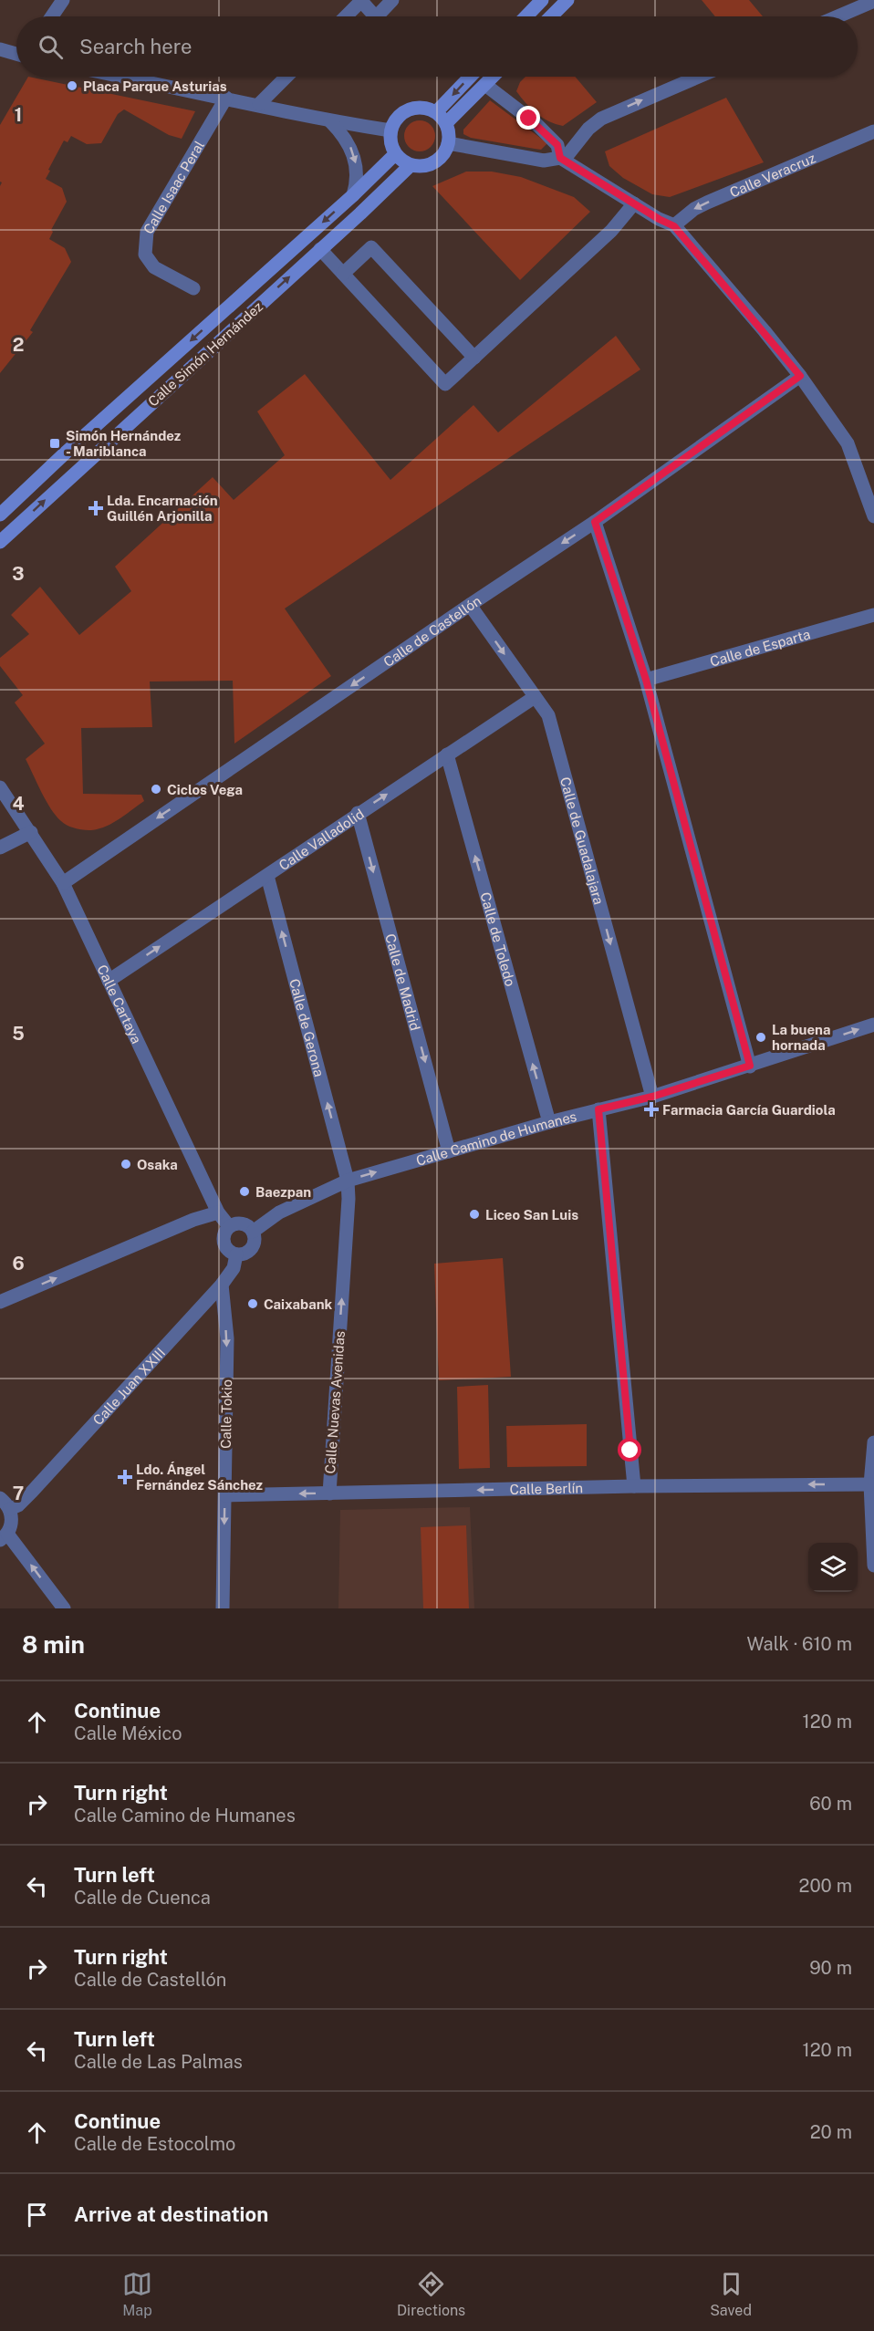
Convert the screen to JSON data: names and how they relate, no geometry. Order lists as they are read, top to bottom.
{
  "streets": {
    "street": [
      "Calle Veracruz",
      "Calle Isaac Peral",
      "Calle Simón Hernández",
      "Calle de Castellón",
      "Calle de Esparta",
      "Calle Valladolid",
      "Calle de Guadalajara",
      "Calle de Toledo",
      "Calle de Madrid",
      "Calle Cartaya",
      "Calle de Gerona",
      "Calle Camino de Humanes",
      "Calle Juan XXIII",
      "Calle Nuevas Avenidas",
      "Calle Tokio",
      "Calle Berlín"
    ]
  },
  "crossings": [
    ["Calle de Castellón", "Calle de Guadalajara"],
    ["Calle de Castellón", "Calle Cartaya"],
    ["Calle Valladolid", "Calle de Guadalajara"],
    ["Calle Valladolid", "Calle de Toledo"],
    ["Calle Valladolid", "Calle de Madrid"],
    ["Calle Valladolid", "Calle Cartaya"],
    ["Calle Valladolid", "Calle de Gerona"],
    ["Calle de Guadalajara", "Calle Camino de Humanes"],
    ["Calle de Toledo", "Calle Camino de Humanes"],
    ["Calle de Madrid", "Calle Camino de Humanes"],
    ["Calle Cartaya", "Calle Camino de Humanes"],
    ["Calle Cartaya", "Calle Juan XXIII"],
    ["Calle de Gerona", "Calle Camino de Humanes"],
    ["Calle de Gerona", "Calle Nuevas Avenidas"],
    ["Calle Camino de Humanes", "Calle Juan XXIII"],
    ["Calle Camino de Humanes", "Calle Nuevas Avenidas"],
    ["Calle Juan XXIII", "Calle Tokio"],
    ["Calle Nuevas Avenidas", "Calle Berlín"],
    ["Calle Tokio", "Calle Berlín"]
  ],
  "one_way": [
    "Calle de Castellón",
    "Calle Valladolid",
    "Calle de Toledo",
    "Calle de Madrid",
    "Calle de Gerona",
    "Calle Camino de Humanes",
    "Calle Nuevas Avenidas",
    "Calle Tokio",
    "Calle Berlín"
  ],
  "places": {
    "other": [
      "Placa Parque Asturias",
      "Ciclos Vega",
      "La buena hornada",
      "Osaka",
      "Baezpan",
      "Liceo San Luis",
      "Caixabank"
    ],
    "transit": ["Simón Hernández - Mariblanca"],
    "health": ["Lda. Encarnación Guillén Arjonilla", "Farmacia García Guardiola", "Ldo. Ángel Fernández Sánchez"]
  },
  "page": {
    "search": "Search here",
    "heading": ["8 min", "Walk · 610 m"],
    "list": [
      ["Continue", "Calle México", "120 m"],
      ["Turn right", "Calle Camino de Humanes", "60 m"],
      ["Turn left", "Calle de Cuenca", "200 m"],
      ["Turn right", "Calle de Castellón", "90 m"],
      ["Turn left", "Calle de Las Palmas", "120 m"],
      ["Continue", "Calle de Estocolmo", "20 m"],
      "Arrive at destination"
    ],
    "nav": ["Map", "Directions", "Saved"]
  },
  "grid": {
    "rows": [
      "1",
      "2",
      "3",
      "4",
      "5",
      "6",
      "7"
    ]
  }
}
